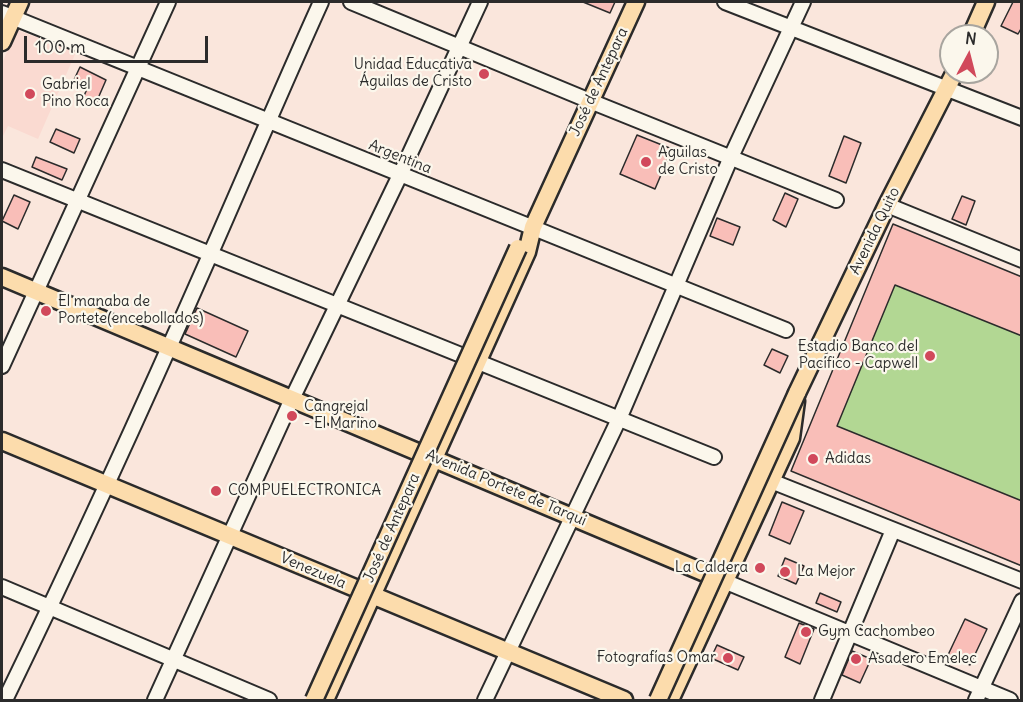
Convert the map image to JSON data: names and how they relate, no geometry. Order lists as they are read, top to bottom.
{
  "streets": {
    "main road": [
      "José de Antepara",
      "Avenida Quito",
      "Avenida Portete de Tarqui",
      "Venezuela"
    ],
    "street": ["Argentina"]
  },
  "crossings": [
    ["José de Antepara", "Argentina"],
    ["José de Antepara", "Avenida Portete de Tarqui"],
    ["José de Antepara", "Venezuela"],
    ["Avenida Quito", "Avenida Portete de Tarqui"]
  ],
  "places": [
    "Unidad Educativa Águilas de Cristo",
    "Gabriel Pino Roca",
    "Aguilas de Cristo",
    "El manaba de Portete(encebollados)",
    "Estadio Banco del Pacífico - Capwell",
    "Cangrejal - El Marino",
    "Adidas",
    "COMPUELECTRONICA",
    "La Caldera",
    "La Mejor",
    "Gym Cachombeo",
    "Fotografías Omar",
    "Asadero Emelec"
  ],
  "scale_bar": "100 m",
  "north": "top"
}
